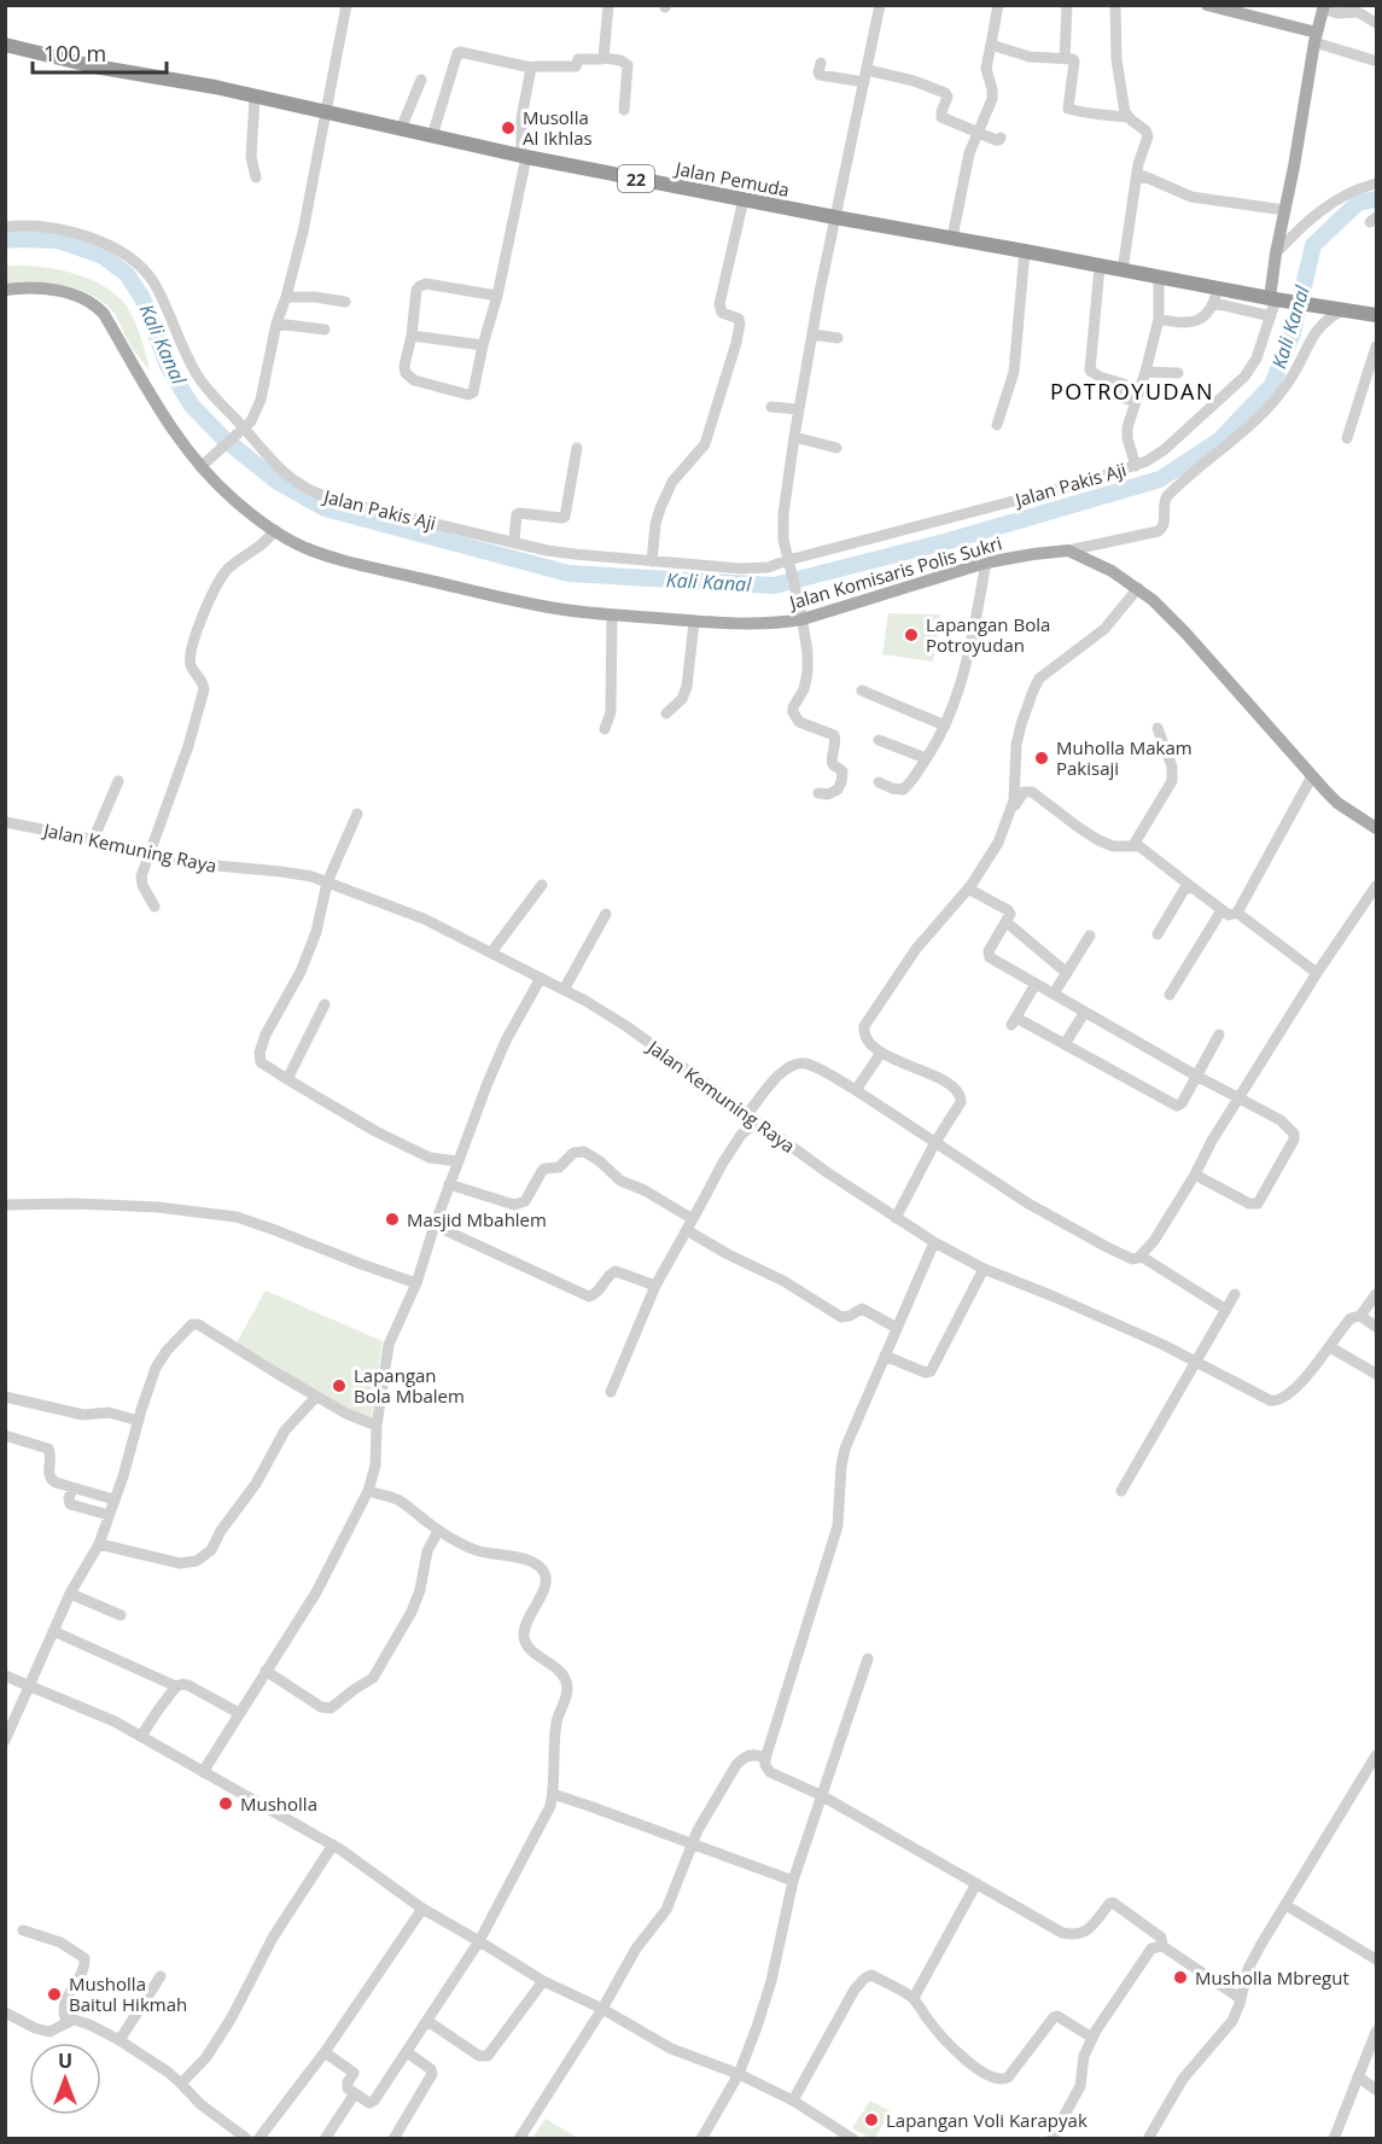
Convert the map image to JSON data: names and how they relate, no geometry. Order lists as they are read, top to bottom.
{
  "streets": {
    "highway": ["22", "Jalan Pemuda"],
    "main road": ["Jalan Komisaris Polis Sukri"],
    "street": ["Jalan Pakis Aji", "Jalan Kemuning Raya"]
  },
  "crossings": [
    ["22", "Jalan Pemuda"],
    ["22", "Jalan Pakis Aji"],
    ["Jalan Pemuda", "Jalan Pakis Aji"]
  ],
  "districts": ["POTROYUDAN"],
  "water": ["Kali Kanal"],
  "places": [
    "Musolla Al Ikhlas",
    "Lapangan Bola Potroyudan",
    "Muholla Makam Pakisaji",
    "Masjid Mbahlem",
    "Lapangan Bola Mbalem",
    "Musholla",
    "Musholla Mbregut",
    "Musholla Baitul Hikmah",
    "Lapangan Voli Karapyak"
  ],
  "scale_bar": "100 m",
  "north": "top"
}
